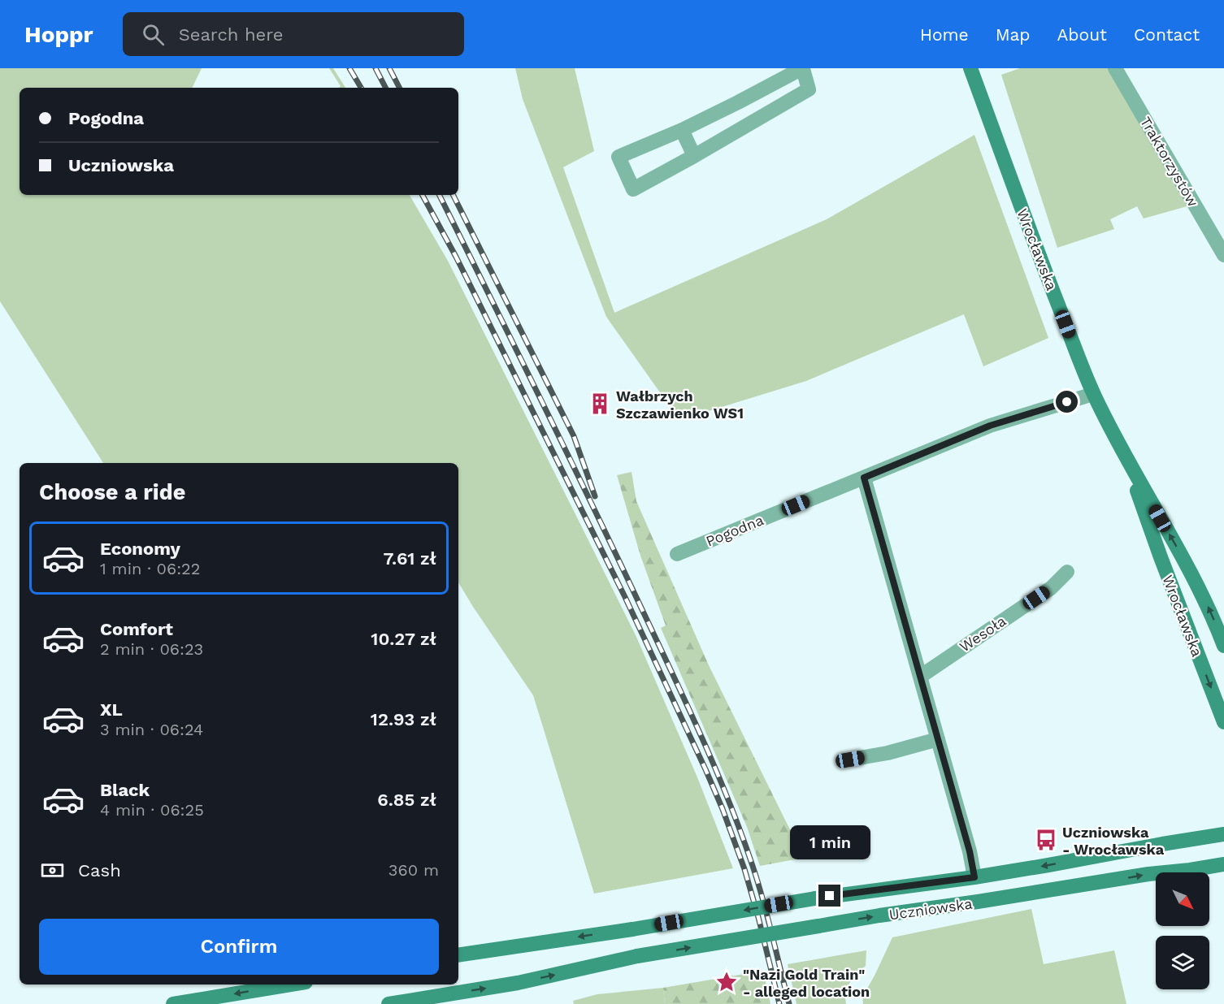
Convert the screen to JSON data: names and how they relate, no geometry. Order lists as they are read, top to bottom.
{
  "streets": {
    "main road": ["Wrocławska", "Uczniowska"],
    "street": ["Traktorzystów", "Pogodna", "Wesoła"]
  },
  "crossings": [
    ["Wrocławska", "Pogodna"]
  ],
  "places": {
    "building": ["Wałbrzych Szczawienko WS1"],
    "bus stop": ["Uczniowska - Wrocławska"],
    "place": ["\"Nazi Gold Train\" - alleged location"]
  },
  "north": "bottom right",
  "page": {
    "header": "Hoppr",
    "search": "Search here",
    "nav": [
      "Home",
      "Map",
      "About",
      "Contact"
    ],
    "banner": ["Pogodna", "Uczniowska"],
    "heading": "Choose a ride",
    "list": [
      {
        "name": "Economy",
        "note": "1 min · 06:22",
        "value": "7.61 zł"
      },
      {
        "name": "Comfort",
        "note": "2 min · 06:23",
        "value": "10.27 zł"
      },
      {
        "name": "XL",
        "note": "3 min · 06:24",
        "value": "12.93 zł"
      },
      {
        "name": "Black",
        "note": "4 min · 06:25",
        "value": "6.85 zł"
      }
    ],
    "bubble": "1 min",
    "pay": ["Cash", "360 m"],
    "buttons": "Confirm"
  }
}
